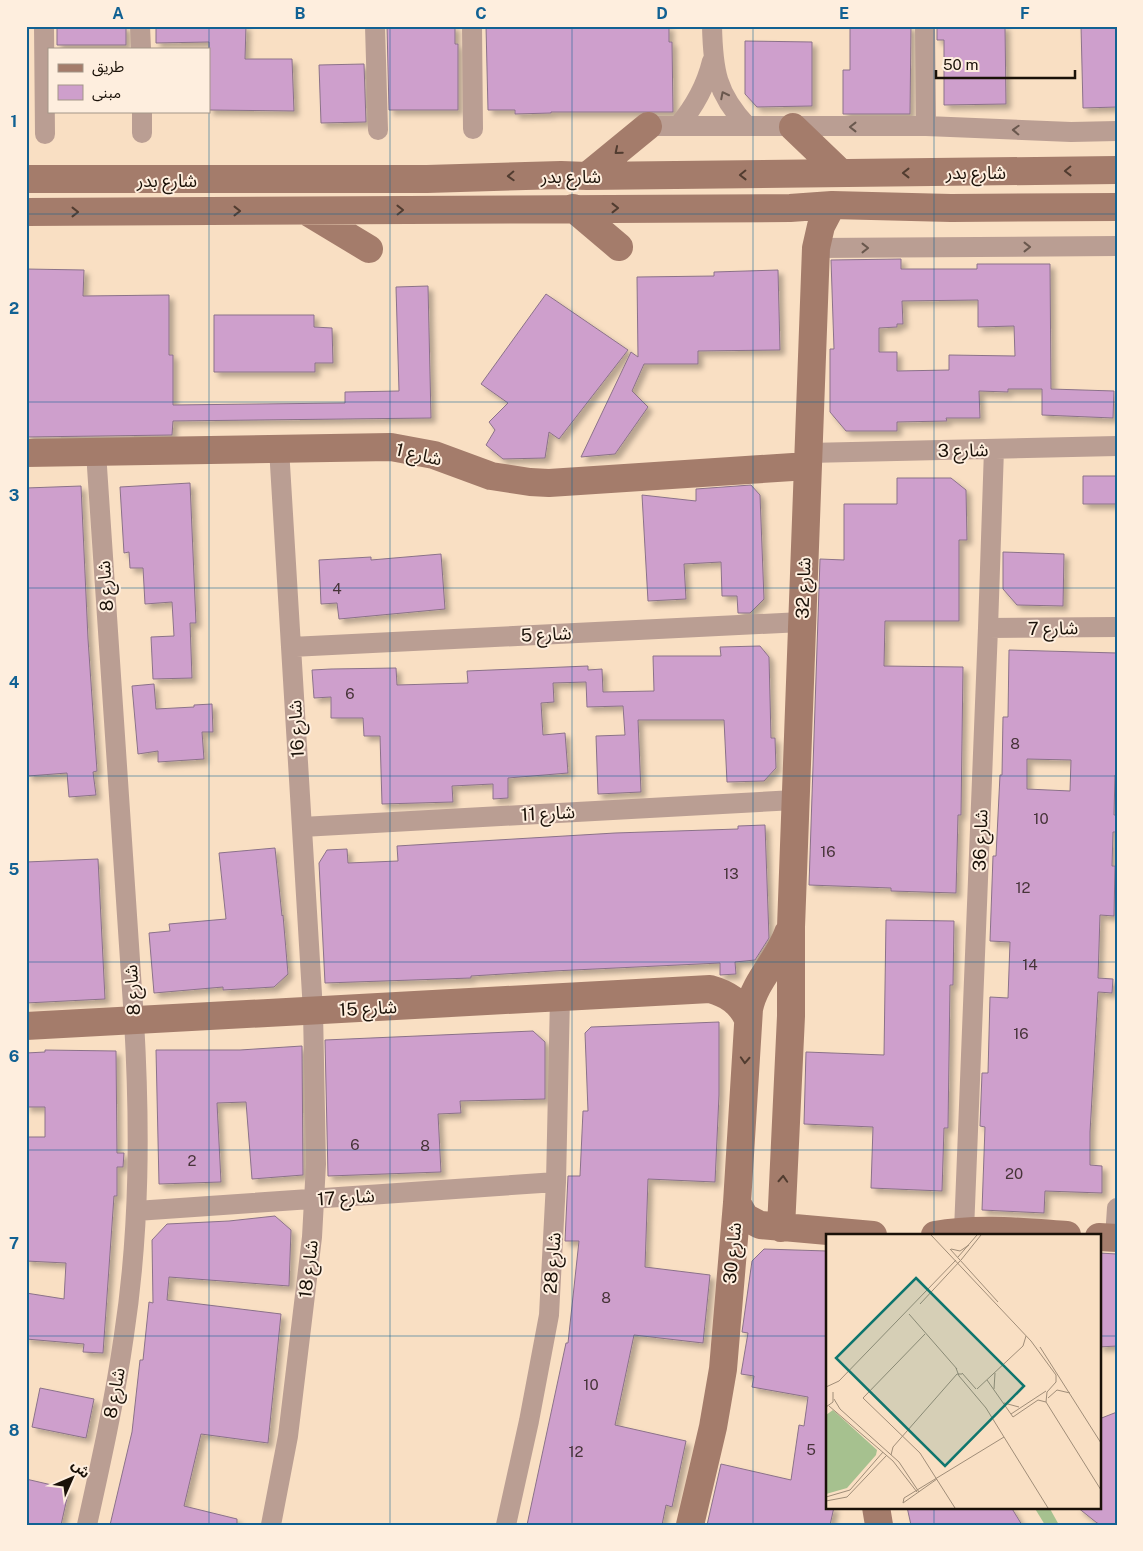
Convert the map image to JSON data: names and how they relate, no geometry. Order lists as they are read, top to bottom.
{
  "streets": {
    "street": [
      "شارع بدر",
      "شارع 3",
      "شارع 1",
      "شارع 8",
      "شارع 32",
      "شارع 7",
      "شارع 5",
      "شارع 16",
      "شارع 11",
      "شارع 36",
      "شارع 15",
      "شارع 17",
      "شارع 30",
      "شارع 28",
      "شارع 18"
    ]
  },
  "crossings": [
    ["شارع بدر", "شارع 32"],
    ["شارع 3", "شارع 1"],
    ["شارع 3", "شارع 32"],
    ["شارع 3", "شارع 36"],
    ["شارع 1", "شارع 8"],
    ["شارع 1", "شارع 32"],
    ["شارع 1", "شارع 16"],
    ["شارع 8", "شارع 15"],
    ["شارع 8", "شارع 17"],
    ["شارع 32", "شارع 5"],
    ["شارع 32", "شارع 11"],
    ["شارع 32", "شارع 15"],
    ["شارع 32", "شارع 30"],
    ["شارع 7", "شارع 36"],
    ["شارع 5", "شارع 16"],
    ["شارع 16", "شارع 11"],
    ["شارع 16", "شارع 15"],
    ["شارع 16", "شارع 18"],
    ["شارع 15", "شارع 30"],
    ["شارع 15", "شارع 28"],
    ["شارع 15", "شارع 18"],
    ["شارع 17", "شارع 28"],
    ["شارع 17", "شارع 18"]
  ],
  "house_numbers": [
    "4",
    "6",
    "8",
    "10",
    "16",
    "13",
    "12",
    "14",
    "16",
    "6",
    "8",
    "2",
    "20",
    "8",
    "10",
    "5",
    "12"
  ],
  "legend": ["طريق", "مبنى"],
  "scale_bar": "50 m",
  "north": "top right",
  "grid": {
    "columns": [
      "A",
      "B",
      "C",
      "D",
      "E",
      "F"
    ],
    "rows": [
      "1",
      "2",
      "3",
      "4",
      "5",
      "6",
      "7",
      "8"
    ]
  }
}
